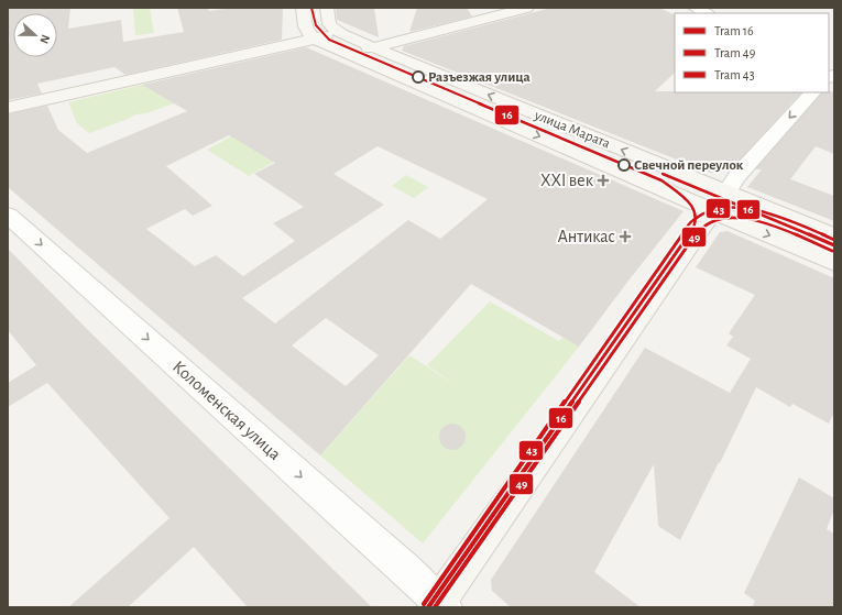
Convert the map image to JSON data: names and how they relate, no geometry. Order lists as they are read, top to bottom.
{
  "streets": {
    "street": ["улица Марата", "Коломенская улица"]
  },
  "one_way": ["Коломенская улица"],
  "places": {
    "other": ["Разъезжая улица", "Свечной переулок"],
    "health": ["XXI век", "Антикас"]
  },
  "lines": ["tram line 16", "tram line 43", "tram line 49"],
  "legend": ["Tram 16", "Tram 49", "Tram 43"],
  "north": "right"
}
